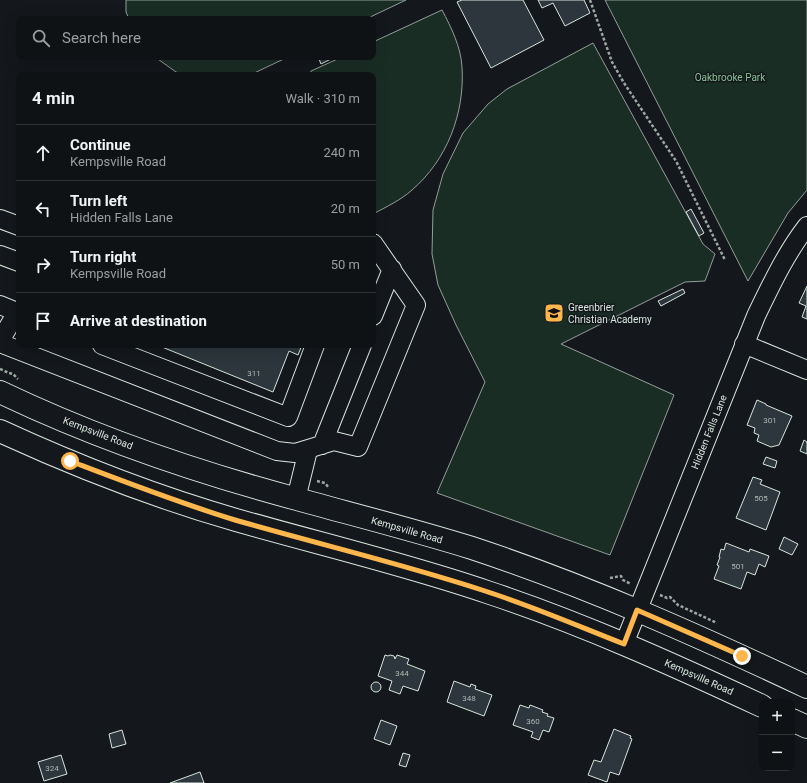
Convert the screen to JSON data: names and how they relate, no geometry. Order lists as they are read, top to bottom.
{
  "streets": {
    "main road": ["Kempsville Road"],
    "street": ["Hidden Falls Lane"]
  },
  "crossings": [
    ["Hidden Falls Lane", "Kempsville Road"]
  ],
  "parks": ["Oakbrooke Park"],
  "places": {
    "school or university": ["Greenbrier Christian Academy"]
  },
  "house_numbers": [
    "311",
    "301",
    "505",
    "501",
    "344",
    "348",
    "360",
    "324"
  ],
  "page": {
    "search": "Search here",
    "heading": ["4 min", "Walk · 310 m"],
    "list": [
      ["Continue", "Kempsville Road", "240 m"],
      ["Turn left", "Hidden Falls Lane", "20 m"],
      ["Turn right", "Kempsville Road", "50 m"],
      "Arrive at destination"
    ],
    "map_buttons": ["+", "−"]
  }
}
